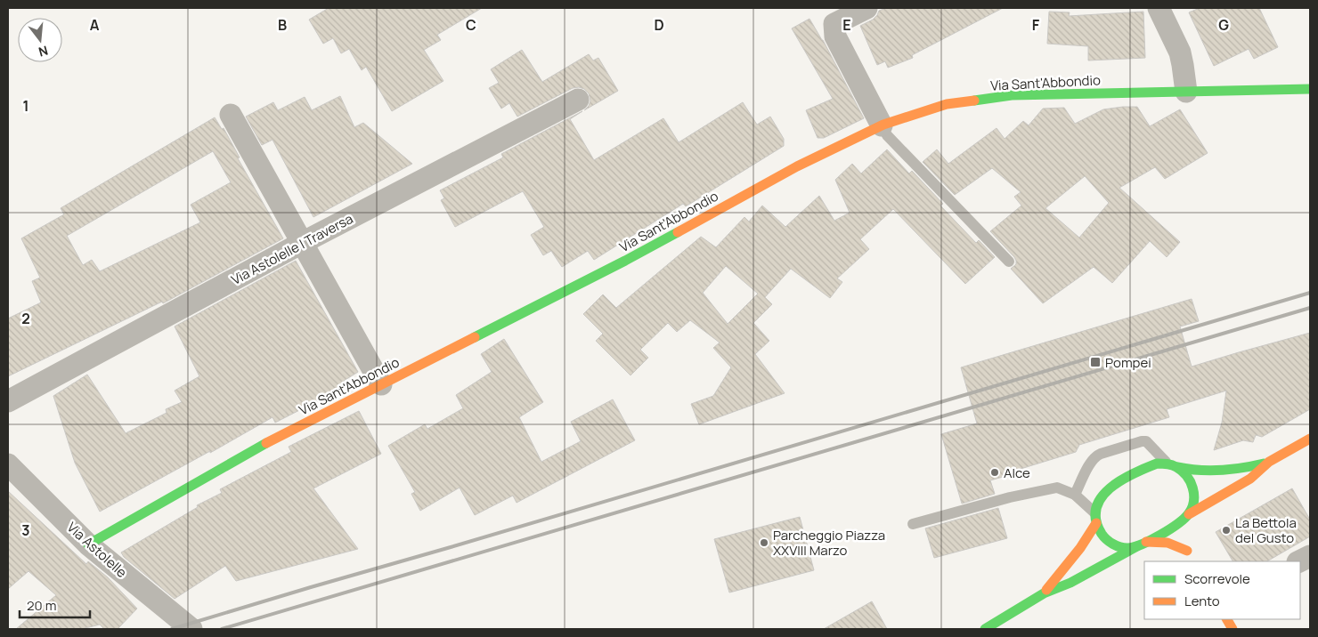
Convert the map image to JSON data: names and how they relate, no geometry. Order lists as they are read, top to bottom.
{
  "streets": {
    "street": ["Via Sant'Abbondio", "Via Astolelle I Traversa", "Via Astolelle"]
  },
  "crossings": [
    ["Via Sant'Abbondio", "Via Astolelle"]
  ],
  "places": {
    "transit": ["Pompei"],
    "other": ["Alce", "La Bettola del Gusto", "Parcheggio Piazza XXVIII Marzo"]
  },
  "legend": ["Scorrevole", "Lento"],
  "scale_bar": "20 m",
  "north": "bottom",
  "grid": {
    "columns": [
      "A",
      "B",
      "C",
      "D",
      "E",
      "F",
      "G"
    ],
    "rows": ["1", "2", "3"]
  }
}
